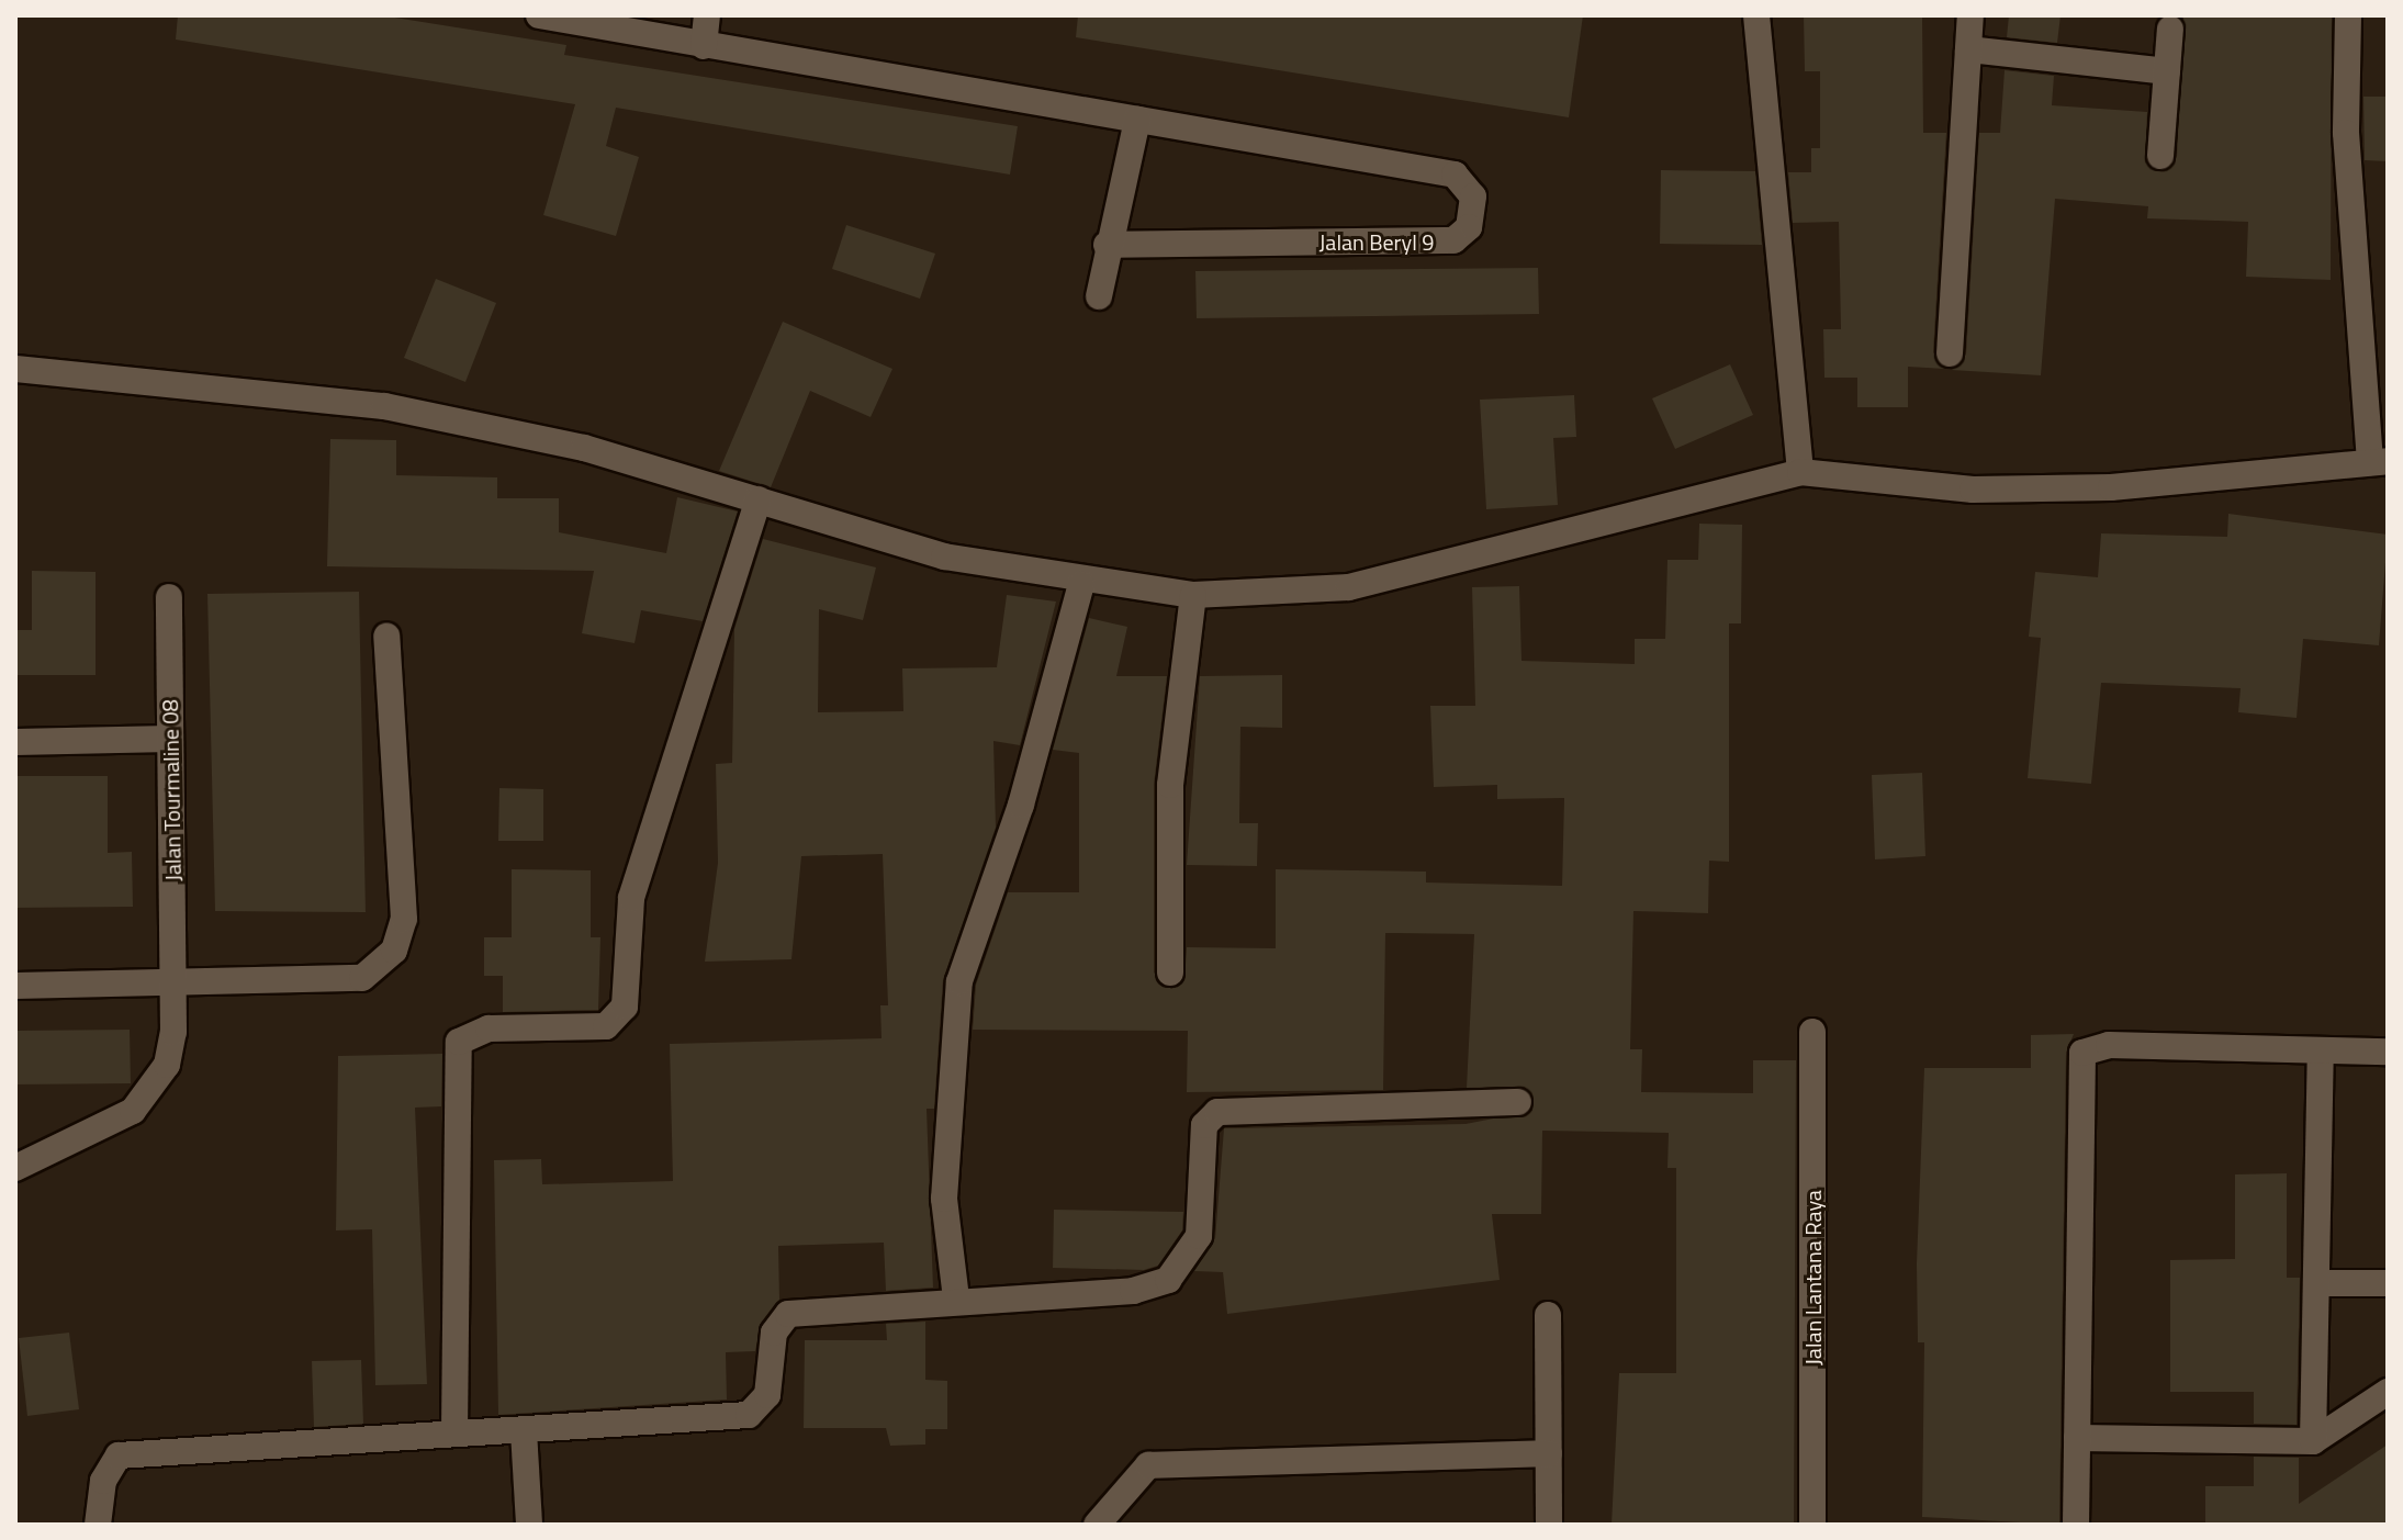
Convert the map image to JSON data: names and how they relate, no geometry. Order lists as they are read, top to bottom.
{
  "streets": {
    "street": ["Jalan Beryl 9", "Jalan Tourmaline 08", "Jalan Lantana Raya"]
  }
}
